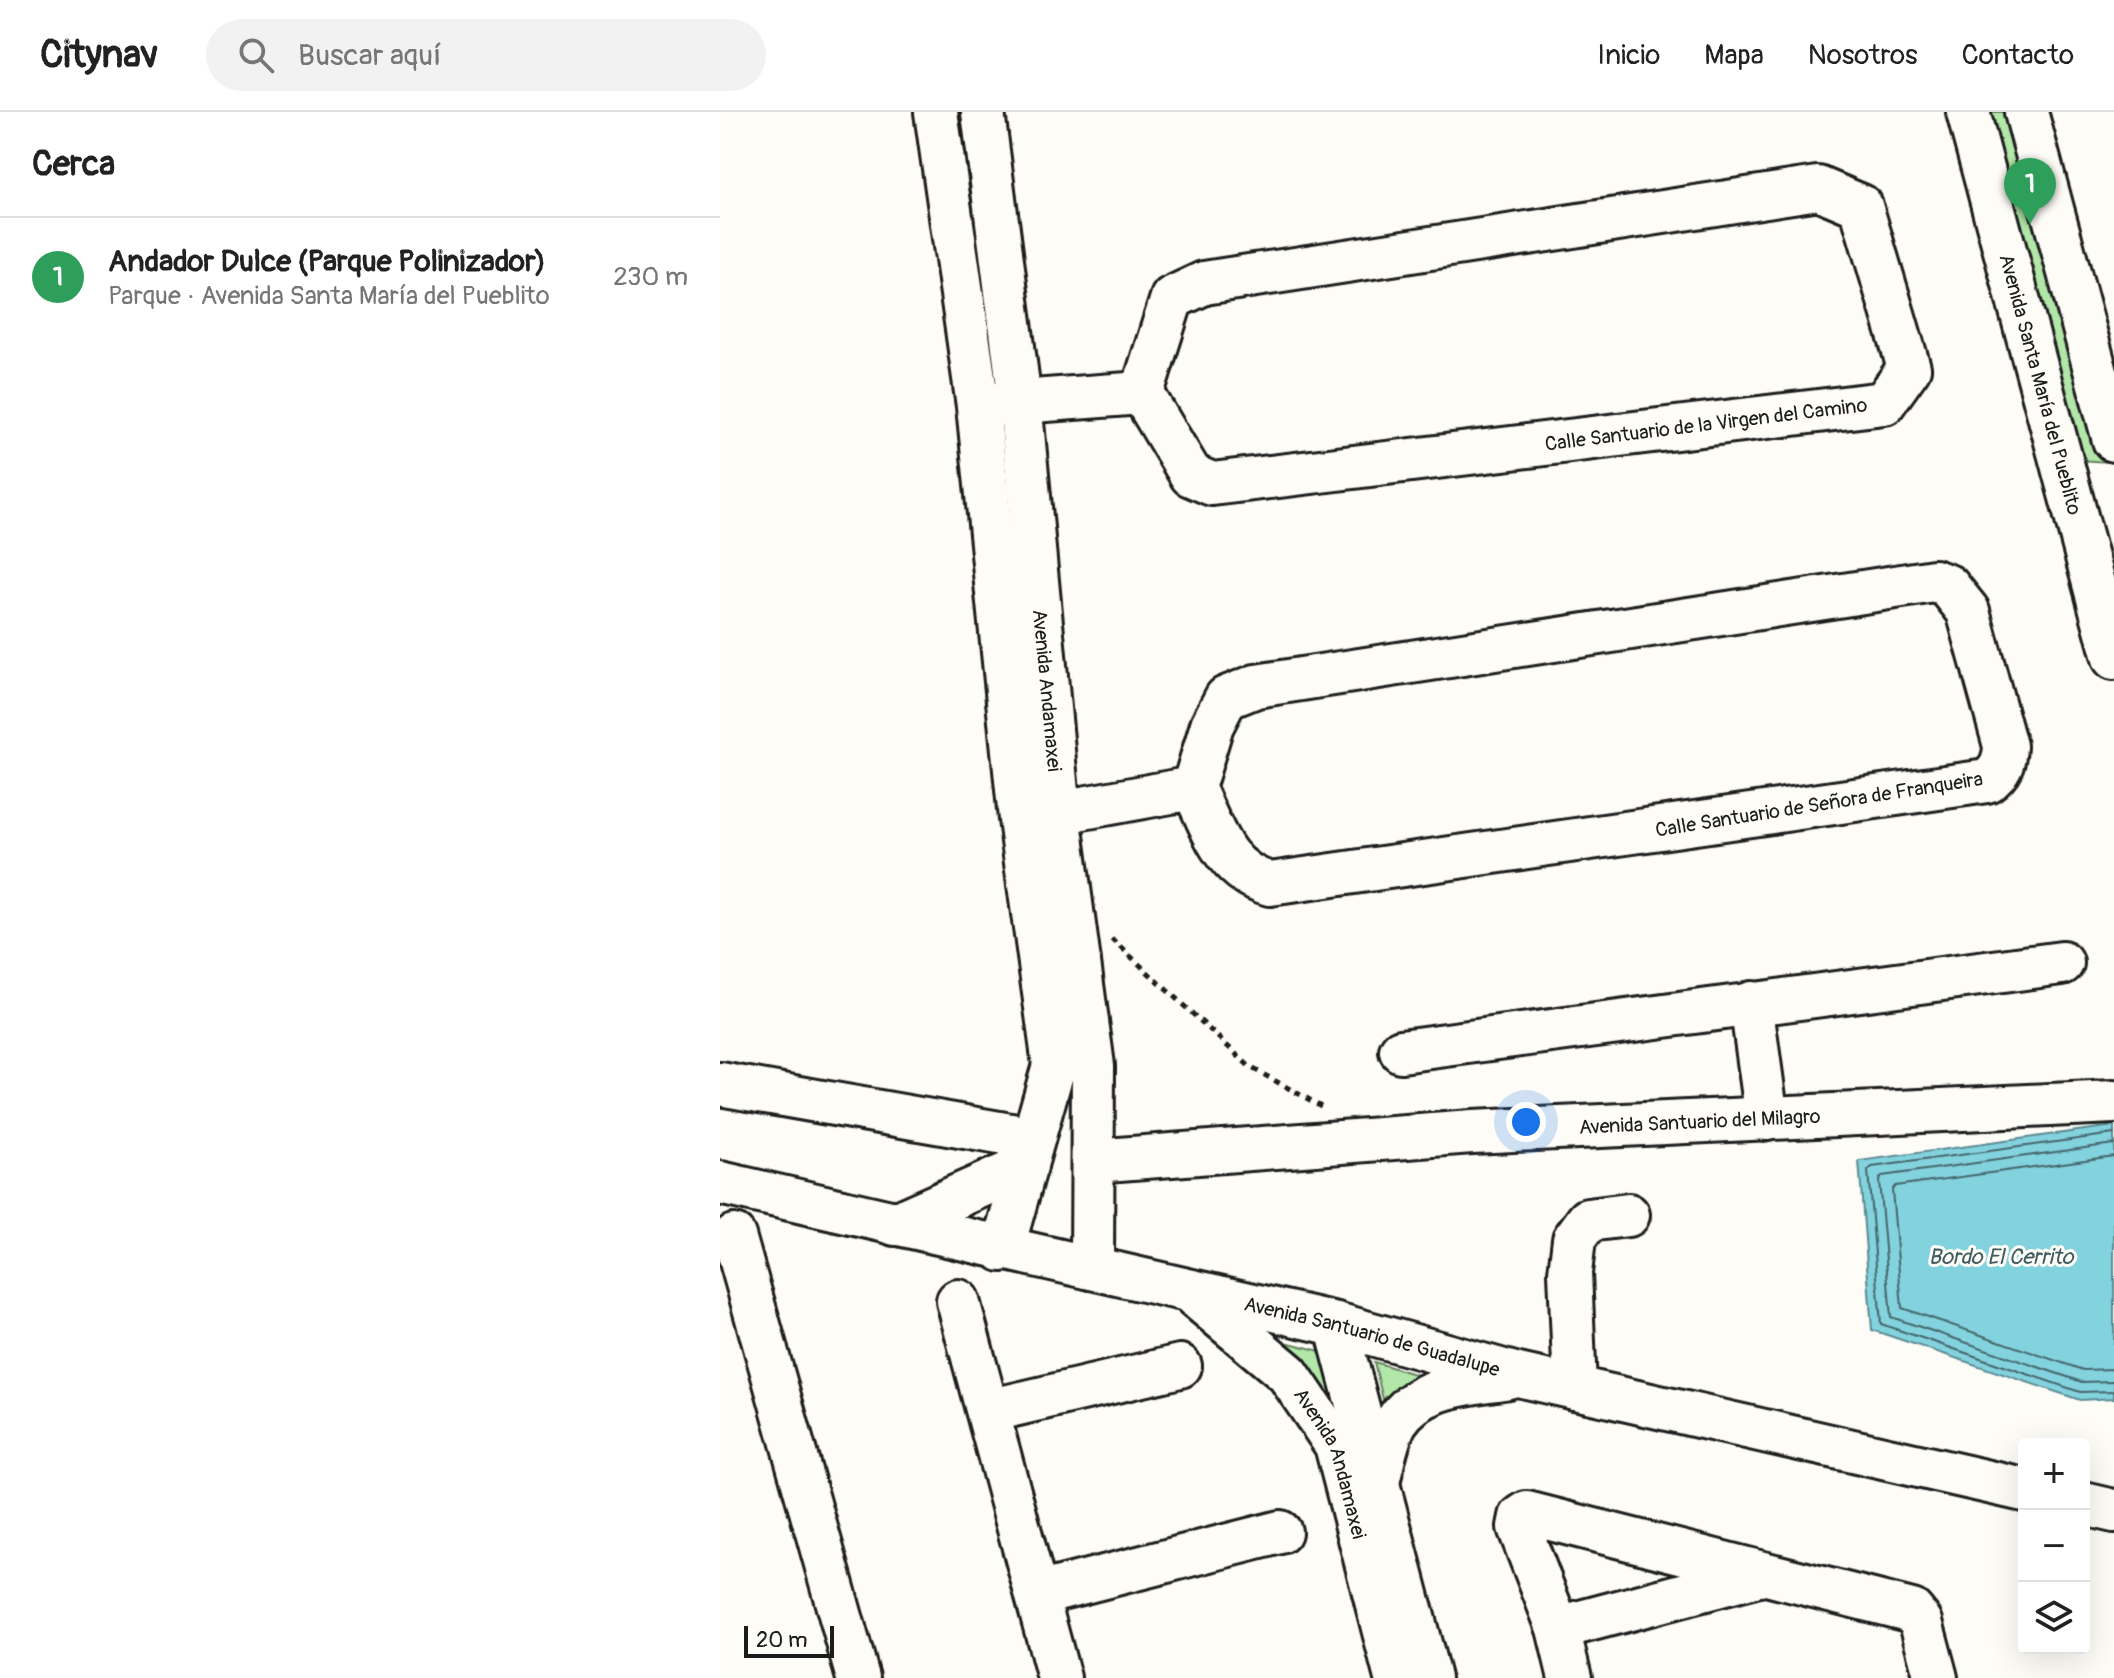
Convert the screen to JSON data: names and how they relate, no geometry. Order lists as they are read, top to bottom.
{
  "streets": {
    "street": [
      "Avenida Santa María del Pueblito",
      "Calle Santuario de la Virgen del Camino",
      "Avenida Andamaxei",
      "Calle Santuario de Señora de Franqueira",
      "Avenida Santuario del Milagro",
      "Avenida Santuario de Guadalupe"
    ]
  },
  "crossings": [
    ["Avenida Andamaxei", "Avenida Santuario del Milagro"],
    ["Avenida Andamaxei", "Avenida Santuario de Guadalupe"]
  ],
  "water": ["Bordo El Cerrito"],
  "scale_bar": "20 m",
  "page": {
    "header": "Citynav",
    "search": "Buscar aquí",
    "nav": [
      "Inicio",
      "Mapa",
      "Nosotros",
      "Contacto"
    ],
    "heading": "Cerca",
    "pins": "1",
    "list": [
      {
        "mark": "1",
        "name": "Andador Dulce (Parque Polinizador)",
        "note": "Parque · Avenida Santa María del Pueblito",
        "value": "230 m"
      }
    ],
    "map_buttons": ["+", "−"],
    "scale": "20 m"
  }
}
